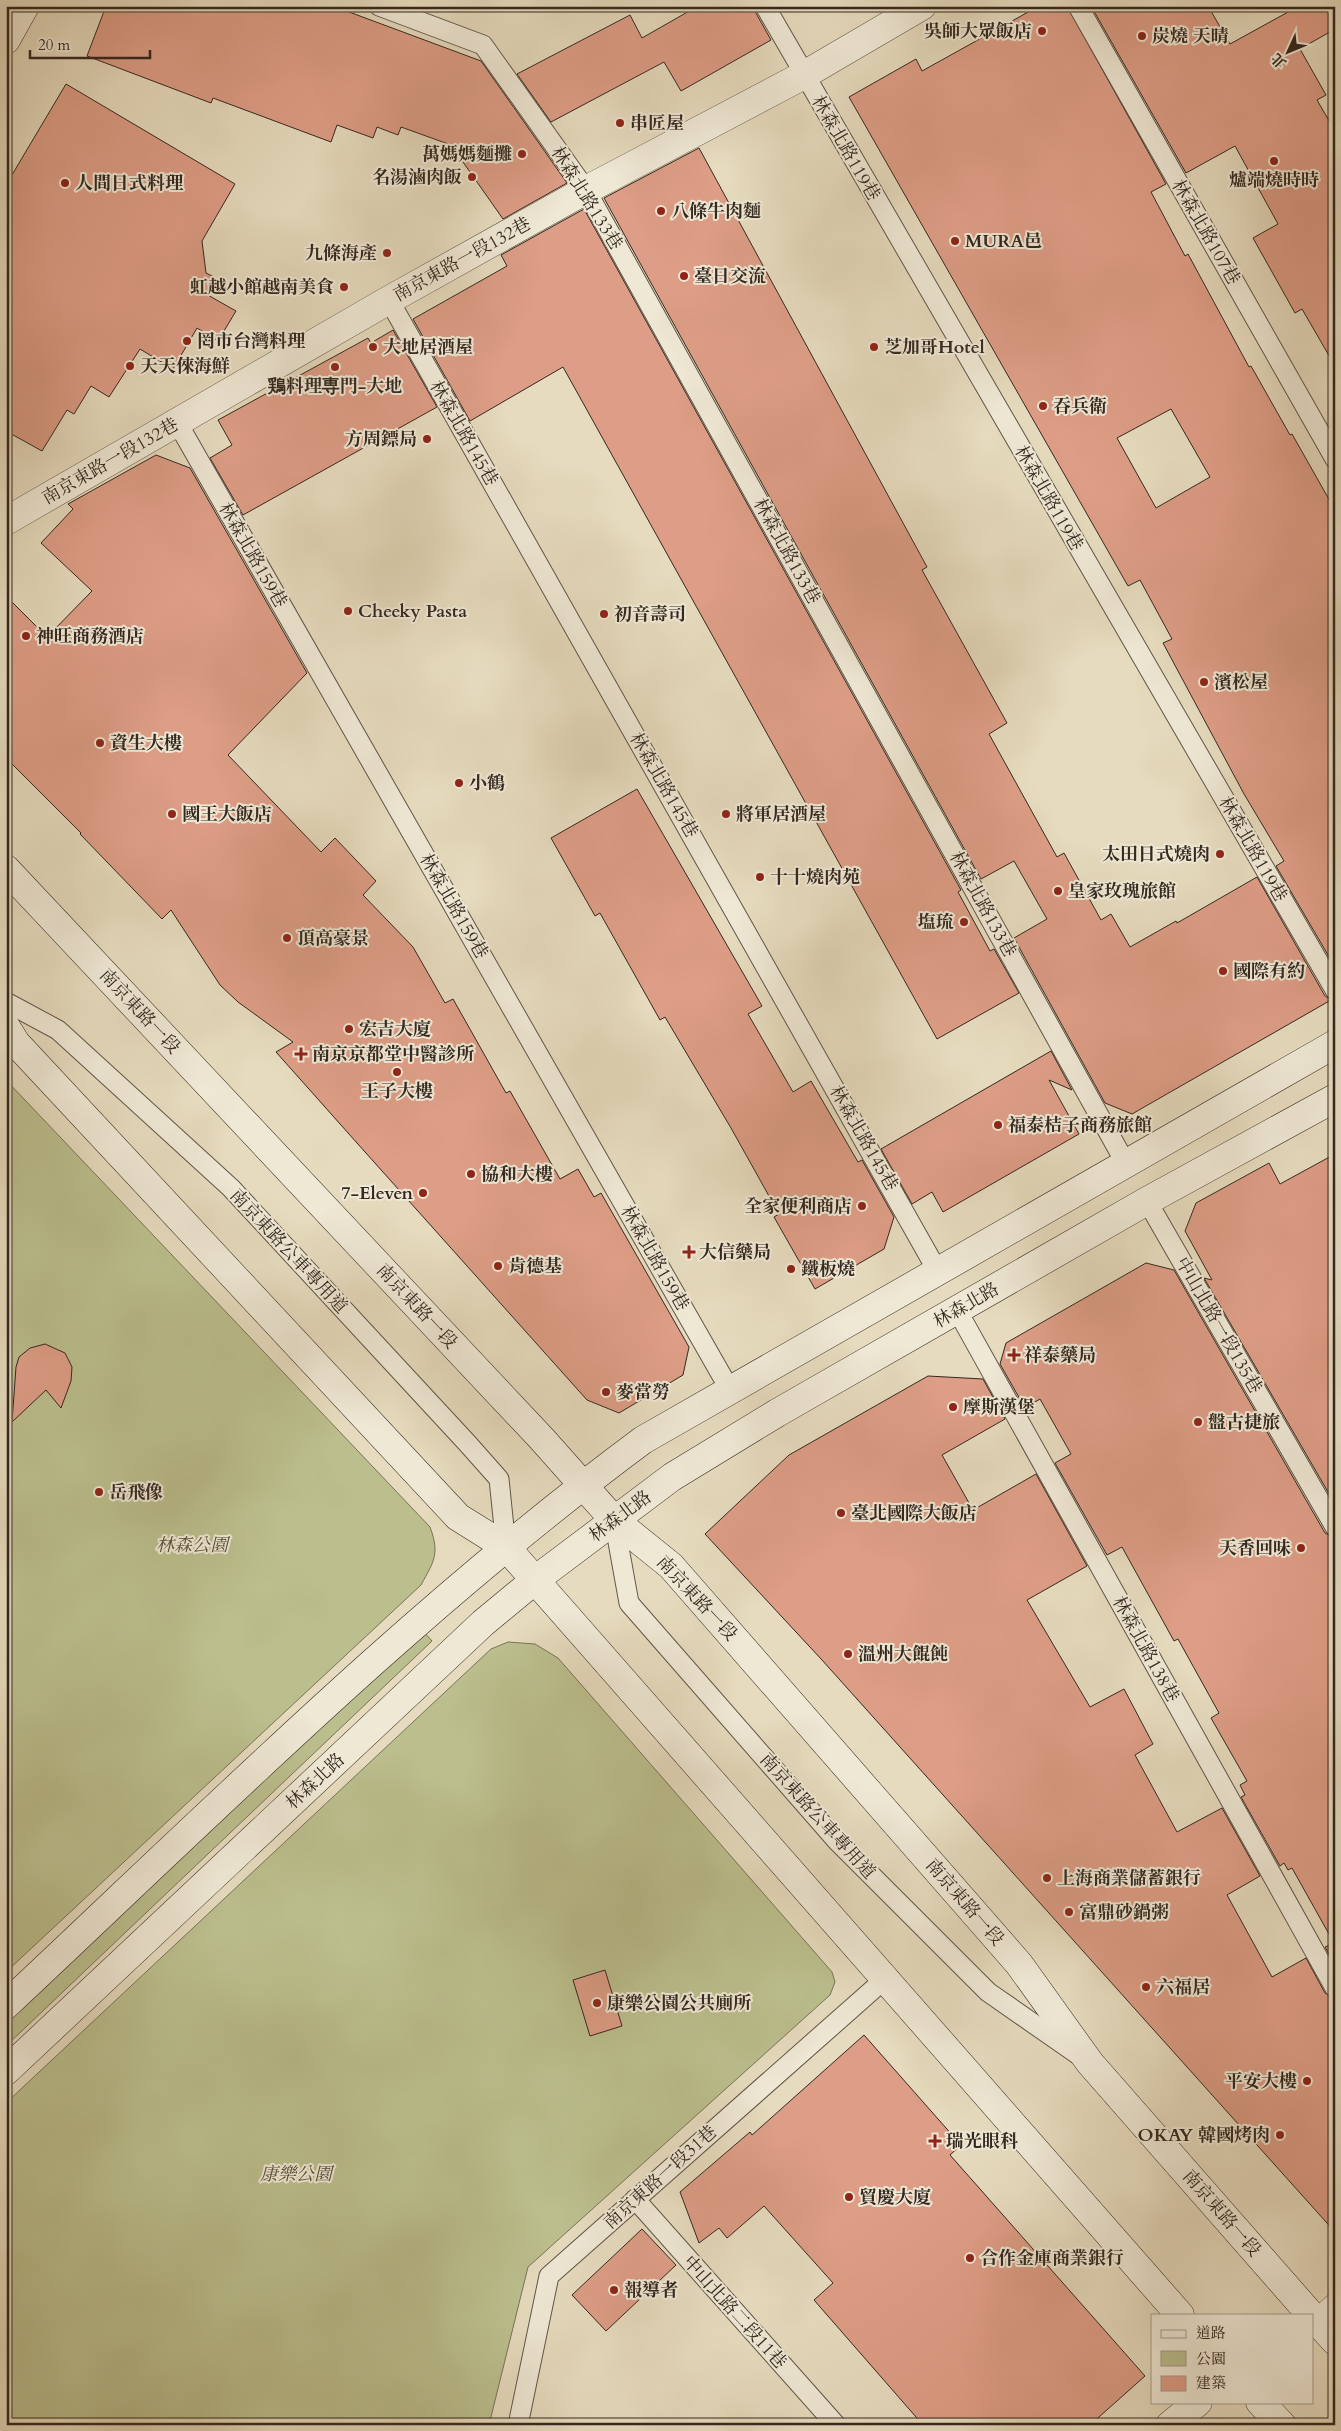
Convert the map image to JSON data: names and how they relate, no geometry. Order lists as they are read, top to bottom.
{
  "streets": {
    "street": ["南京東路一段132巷", "南京東路一段", "林森北路"],
    "lane": [
      "林森北路119巷",
      "林森北路133巷",
      "林森北路107巷",
      "林森北路145巷",
      "林森北路159巷",
      "南京東路公車專用道",
      "中山北路一段135巷",
      "林森北路138巷",
      "南京東路一段31巷",
      "中山北路二段11巷"
    ]
  },
  "crossings": [
    ["林森北路119巷", "南京東路一段132巷"],
    ["林森北路133巷", "南京東路一段132巷"],
    ["南京東路一段132巷", "林森北路145巷"],
    ["南京東路一段132巷", "林森北路159巷"],
    ["南京東路一段", "南京東路公車專用道"],
    ["南京東路一段", "林森北路"],
    ["南京東路公車專用道", "林森北路"],
    ["林森北路", "中山北路一段135巷"],
    ["林森北路", "林森北路138巷"],
    ["南京東路一段31巷", "中山北路二段11巷"]
  ],
  "parks": ["林森公園", "康樂公園"],
  "places": {
    "other": [
      "吳師大眾飯店",
      "炭燒 天晴",
      "串匠屋",
      "萬媽媽麵攤",
      "爐端燒時時",
      "名湯滷肉飯",
      "人間日式料理",
      "八條牛肉麵",
      "MURA邑",
      "九條海產",
      "臺日交流",
      "虹越小館越南美食",
      "罔市台灣料理",
      "大地居酒屋",
      "芝加哥Hotel",
      "天天倈海鮮",
      "鶏料理専門-大地",
      "吞兵衛",
      "方周鏢局",
      "Cheeky Pasta",
      "初音壽司",
      "神旺商務酒店",
      "濱松屋",
      "資生大樓",
      "小鶴",
      "國王大飯店",
      "將軍居酒屋",
      "太田日式燒肉",
      "十十燒肉苑",
      "皇家玫瑰旅館",
      "塩琉",
      "頂高豪景",
      "國際有約",
      "宏吉大廈",
      "王子大樓",
      "福泰桔子商務旅館",
      "協和大樓",
      "7-Eleven",
      "全家便利商店",
      "肯德基",
      "鐵板燒",
      "麥當勞",
      "摩斯漢堡",
      "盤古捷旅",
      "岳飛像",
      "臺北國際大飯店",
      "天香回味",
      "溫州大餛飩",
      "上海商業儲蓄銀行",
      "富鼎砂鍋粥",
      "六福居",
      "康樂公園公共廁所",
      "平安大樓",
      "OKAY 韓國烤肉",
      "貿慶大廈",
      "合作金庫商業銀行",
      "報導者"
    ],
    "health": [
      "南京京都堂中醫診所",
      "大信藥局",
      "祥泰藥局",
      "瑞光眼科"
    ]
  },
  "legend": ["道路", "公園", "建築"],
  "scale_bar": "20 m",
  "north": "bottom left"
}
